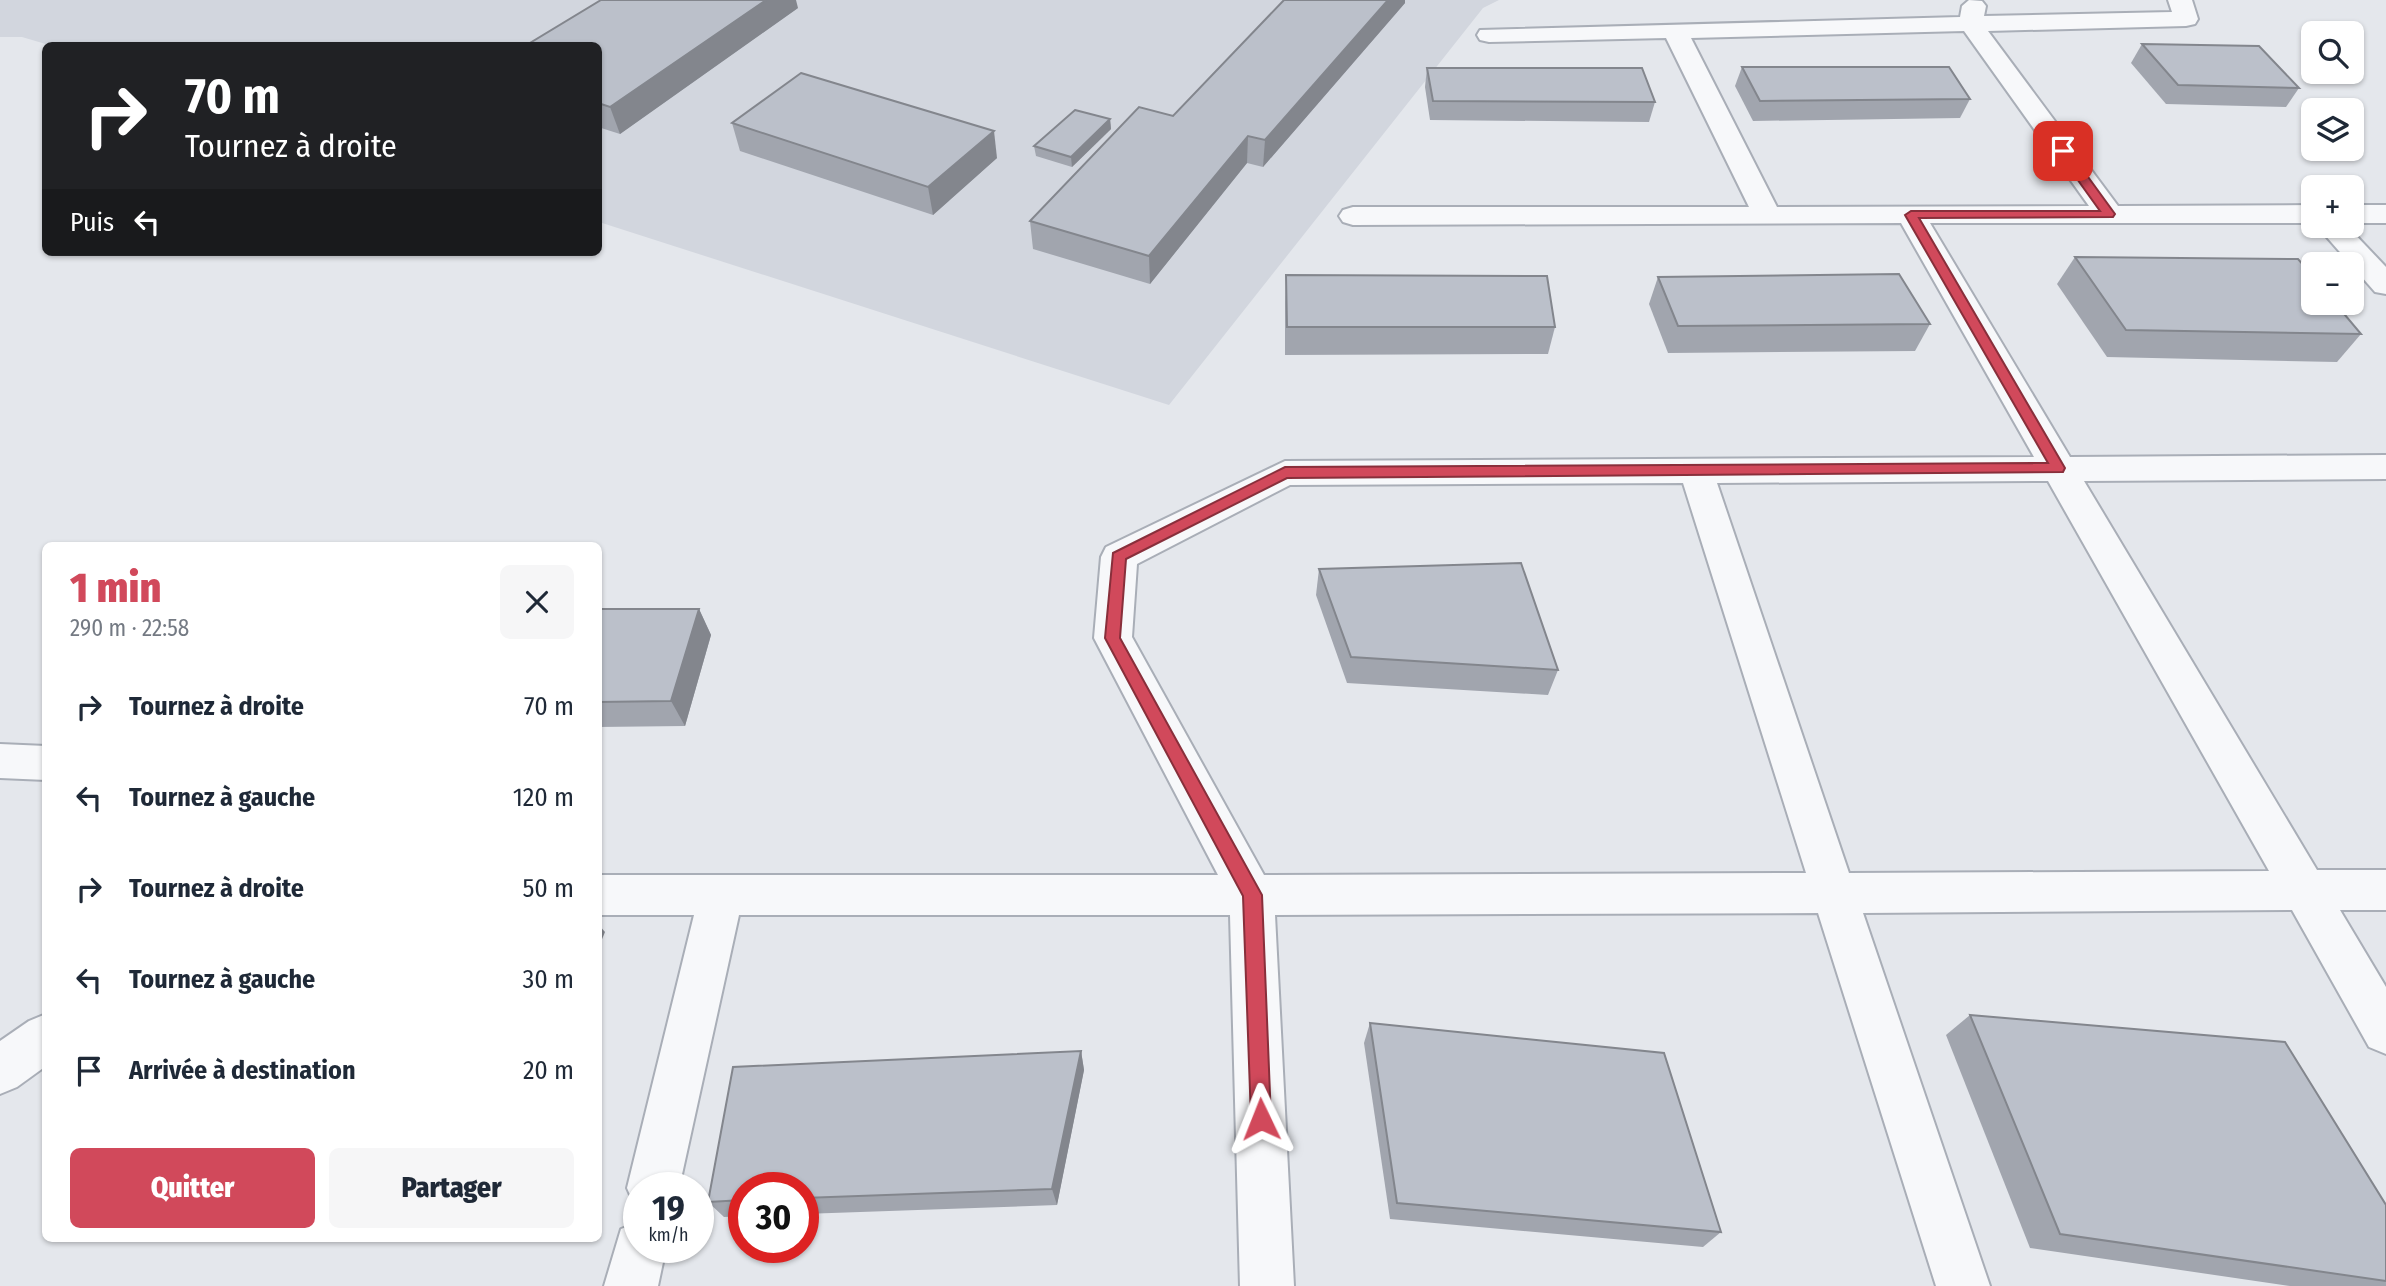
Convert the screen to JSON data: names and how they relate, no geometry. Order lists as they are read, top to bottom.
{
  "page": {
    "map_buttons": ["+", "−"],
    "turn": ["70 m", "Tournez à droite"],
    "then": "Puis",
    "heading": ["1 min", "290 m · 22:58"],
    "list": [
      {
        "name": "Tournez à droite",
        "value": "70 m"
      },
      {
        "name": "Tournez à gauche",
        "value": "120 m"
      },
      {
        "name": "Tournez à droite",
        "value": "50 m"
      },
      {
        "name": "Tournez à gauche",
        "value": "30 m"
      },
      {
        "name": "Arrivée à destination",
        "value": "20 m"
      }
    ],
    "buttons": ["Quitter", "Partager"],
    "speed": "19 km/h",
    "limit": "30"
  }
}
